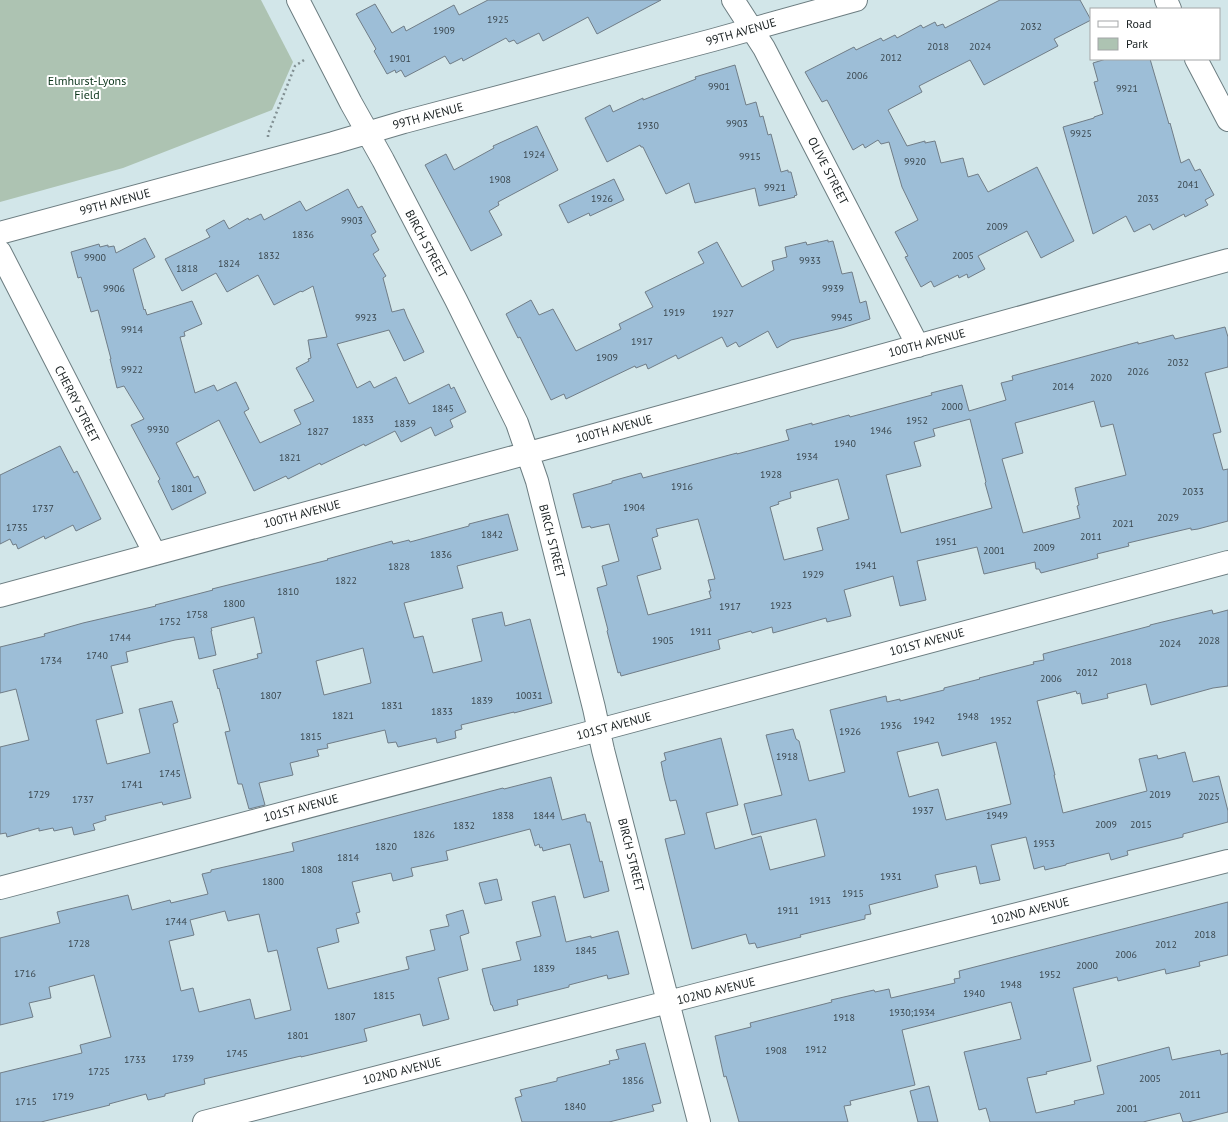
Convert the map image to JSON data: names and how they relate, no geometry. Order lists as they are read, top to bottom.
{
  "streets": {
    "street": [
      "99TH AVENUE",
      "OLIVE STREET",
      "BIRCH STREET",
      "100TH AVENUE",
      "CHERRY STREET",
      "101ST AVENUE",
      "102ND AVENUE"
    ]
  },
  "crossings": [
    ["99TH AVENUE", "OLIVE STREET"],
    ["99TH AVENUE", "BIRCH STREET"],
    ["OLIVE STREET", "100TH AVENUE"],
    ["BIRCH STREET", "100TH AVENUE"],
    ["BIRCH STREET", "101ST AVENUE"],
    ["BIRCH STREET", "102ND AVENUE"],
    ["100TH AVENUE", "CHERRY STREET"]
  ],
  "parks": ["Elmhurst-Lyons Field"],
  "house_numbers": [
    "1925",
    "2032",
    "1909",
    "2018",
    "2024",
    "2012",
    "1901",
    "2006",
    "9901",
    "9921",
    "9903",
    "1930",
    "9925",
    "1924",
    "9915",
    "9920",
    "1908",
    "2041",
    "9921",
    "1926",
    "2033",
    "9903",
    "2009",
    "1836",
    "1832",
    "2005",
    "9900",
    "9933",
    "1824",
    "1818",
    "9906",
    "9939",
    "1919",
    "1927",
    "9923",
    "9945",
    "9914",
    "1917",
    "1909",
    "2032",
    "9922",
    "2026",
    "2020",
    "2014",
    "2000",
    "1845",
    "1833",
    "1952",
    "1839",
    "9930",
    "1946",
    "1827",
    "1940",
    "1934",
    "1821",
    "1928",
    "1916",
    "1801",
    "2033",
    "1904",
    "1737",
    "2029",
    "2021",
    "1735",
    "1842",
    "2011",
    "1951",
    "2009",
    "2001",
    "1836",
    "1941",
    "1828",
    "1929",
    "1822",
    "1810",
    "1800",
    "1923",
    "1917",
    "1758",
    "1752",
    "1911",
    "1744",
    "1905",
    "2028",
    "2024",
    "1740",
    "1734",
    "2018",
    "2012",
    "2006",
    "1807",
    "10031",
    "1839",
    "1831",
    "1833",
    "1821",
    "1948",
    "1942",
    "1952",
    "1936",
    "1926",
    "1815",
    "1918",
    "1745",
    "1741",
    "1729",
    "2019",
    "2025",
    "1737",
    "1937",
    "1838",
    "1844",
    "1949",
    "2009",
    "2015",
    "1832",
    "1826",
    "1953",
    "1820",
    "1814",
    "1808",
    "1931",
    "1800",
    "1915",
    "1913",
    "1911",
    "1744",
    "2018",
    "1728",
    "2012",
    "1845",
    "2006",
    "2000",
    "1839",
    "1716",
    "1952",
    "1948",
    "1940",
    "1815",
    "1930;1934",
    "1807",
    "1918",
    "1801",
    "1912",
    "1908",
    "1745",
    "1739",
    "1733",
    "1725",
    "2005",
    "1856",
    "2011",
    "1719",
    "1715",
    "1840",
    "2001"
  ],
  "legend": ["Road", "Park"]
}
